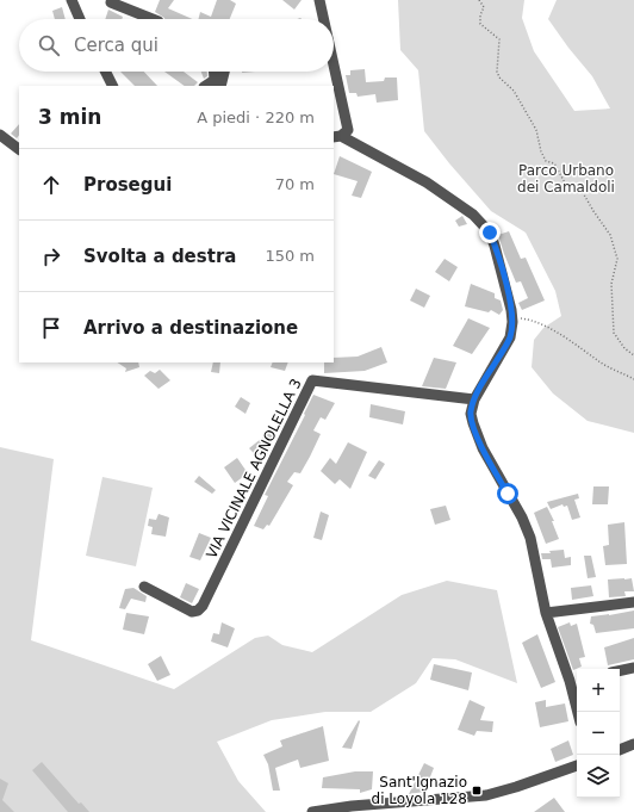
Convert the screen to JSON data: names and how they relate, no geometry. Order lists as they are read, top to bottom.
{
  "streets": {
    "street": ["VIA VICINALE AGNOLELLA 3"]
  },
  "parks": ["Parco Urbano dei Camaldoli"],
  "places": {
    "transit": ["Sant'Ignazio di Loyola 128"]
  },
  "page": {
    "search": "Cerca qui",
    "heading": ["3 min", "A piedi · 220 m"],
    "list": [
      ["Prosegui", "70 m"],
      ["Svolta a destra", "150 m"],
      "Arrivo a destinazione"
    ],
    "map_buttons": ["+", "−"]
  }
}
